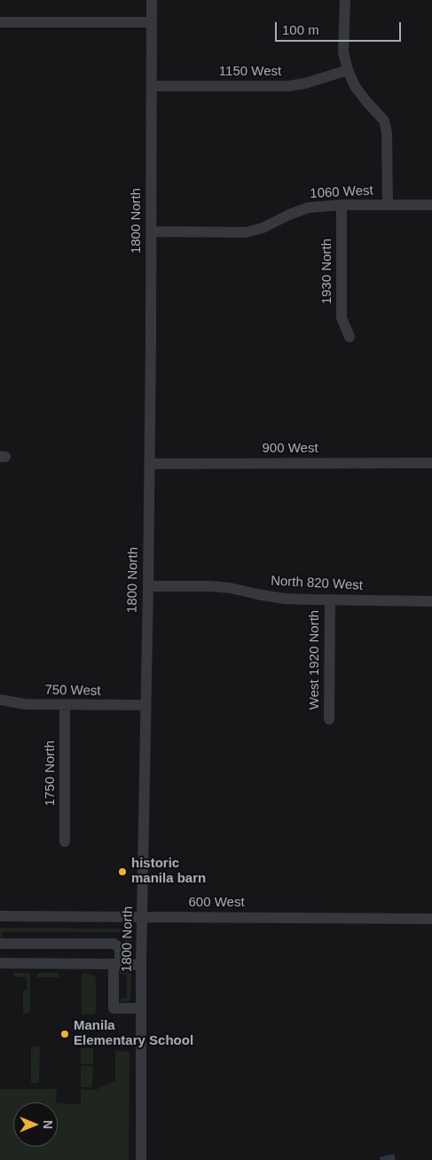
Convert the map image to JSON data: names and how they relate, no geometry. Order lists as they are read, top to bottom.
{
  "streets": {
    "street": [
      "1150 West",
      "1060 West",
      "1800 North",
      "1930 North",
      "900 West",
      "North 820 West",
      "West 1920 North",
      "750 West",
      "1750 North",
      "600 West"
    ]
  },
  "crossings": [
    ["1150 West", "1800 North"],
    ["1060 West", "1800 North"],
    ["1060 West", "1930 North"],
    ["1800 North", "900 West"],
    ["1800 North", "North 820 West"],
    ["1800 North", "750 West"],
    ["1800 North", "600 West"],
    ["North 820 West", "West 1920 North"],
    ["750 West", "1750 North"]
  ],
  "places": ["historic manila barn", "Manila Elementary School"],
  "scale_bar": "100 m",
  "north": "right"
}
